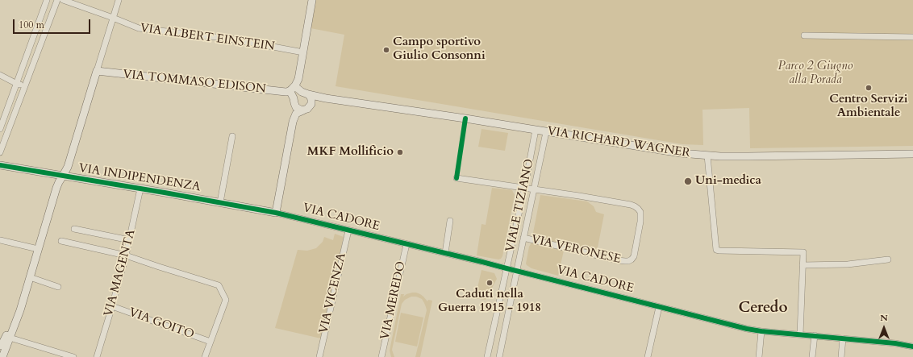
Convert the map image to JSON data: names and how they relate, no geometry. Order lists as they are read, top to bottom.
{
  "streets": {
    "street": [
      "VIA ALBERT EINSTEIN",
      "VIA TOMMASO EDISON",
      "VIA RICHARD WAGNER",
      "VIA INDIPENDENZA",
      "VIALE TIZIANO",
      "VIA CADORE",
      "VIA VERONESE",
      "VIA MAGENTA",
      "VIA VICENZA",
      "VIA MEREDO",
      "VIA GOITO"
    ]
  },
  "crossings": [
    ["VIA TOMMASO EDISON", "VIA RICHARD WAGNER"],
    ["VIA RICHARD WAGNER", "VIALE TIZIANO"],
    ["VIA INDIPENDENZA", "VIA CADORE"],
    ["VIA INDIPENDENZA", "VIA MAGENTA"],
    ["VIALE TIZIANO", "VIA CADORE"],
    ["VIALE TIZIANO", "VIA VERONESE"],
    ["VIA CADORE", "VIA VICENZA"],
    ["VIA CADORE", "VIA MEREDO"],
    ["VIA MAGENTA", "VIA GOITO"]
  ],
  "districts": ["Ceredo"],
  "parks": ["Parco 2 Giugno alla Porada"],
  "places": [
    "Campo sportivo Giulio Consonni",
    "Centro Servizi Ambientale",
    "MKF Mollificio",
    "Uni-medica",
    "Caduti nella Guerra 1915 - 1918"
  ],
  "scale_bar": "100 m",
  "north": "top"
}
